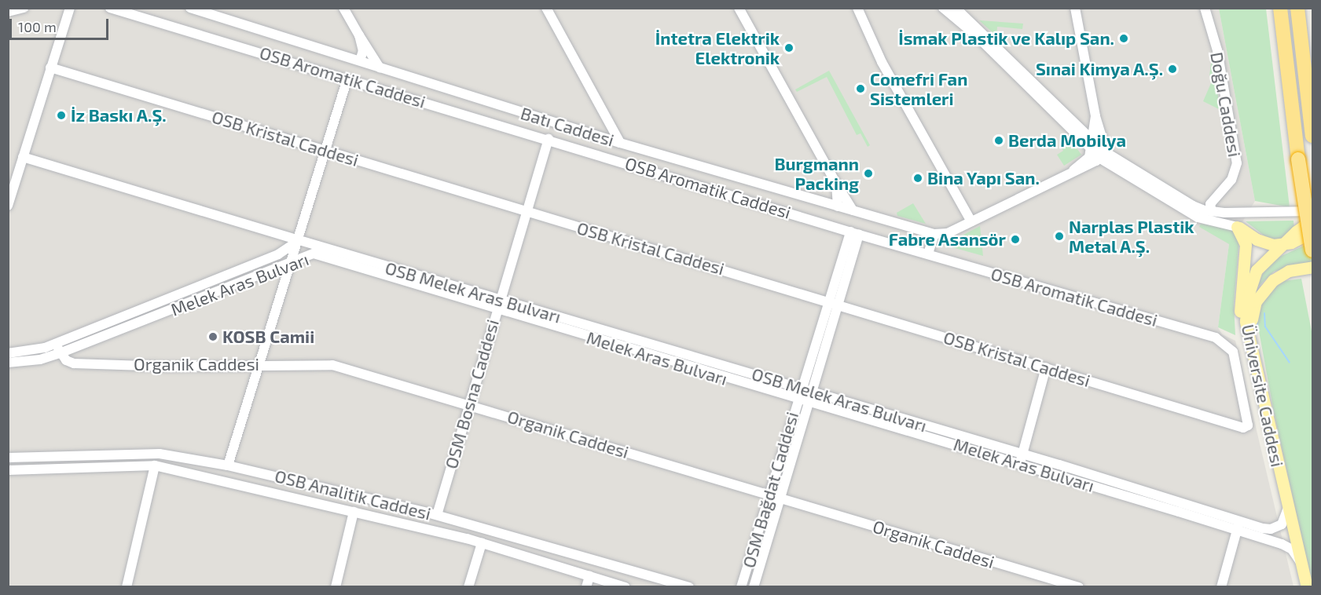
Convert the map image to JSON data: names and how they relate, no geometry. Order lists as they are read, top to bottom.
{
  "streets": {
    "main road": ["Üniversite Caddesi"],
    "street": [
      "OSB Aromatik Caddesi",
      "Doğu Caddesi",
      "Batı Caddesi",
      "OSB Kristal Caddesi",
      "Melek Aras Bulvarı",
      "OSB Melek Aras Bulvarı",
      "Organik Caddesi",
      "OSM Bosna Caddesi",
      "OSM Bağdat Caddesi",
      "OSB Analitik Caddesi"
    ]
  },
  "crossings": [
    ["OSB Aromatik Caddesi", "OSB Kristal Caddesi"],
    ["OSB Aromatik Caddesi", "OSM Bosna Caddesi"],
    ["OSB Aromatik Caddesi", "OSM Bağdat Caddesi"],
    ["OSB Kristal Caddesi", "OSM Bosna Caddesi"],
    ["OSB Kristal Caddesi", "OSM Bağdat Caddesi"],
    ["Melek Aras Bulvarı", "OSB Melek Aras Bulvarı"],
    ["Melek Aras Bulvarı", "Organik Caddesi"],
    ["Melek Aras Bulvarı", "OSM Bosna Caddesi"],
    ["Melek Aras Bulvarı", "OSM Bağdat Caddesi"],
    ["OSB Melek Aras Bulvarı", "OSM Bosna Caddesi"],
    ["OSB Melek Aras Bulvarı", "Üniversite Caddesi"],
    ["OSB Melek Aras Bulvarı", "OSM Bağdat Caddesi"],
    ["Organik Caddesi", "OSM Bosna Caddesi"],
    ["Organik Caddesi", "OSM Bağdat Caddesi"],
    ["OSM Bosna Caddesi", "OSB Analitik Caddesi"]
  ],
  "places": [
    "İsmak Plastik ve Kalıp San.",
    "İntetra Elektrik Elektronik",
    "Sınai Kimya A.Ş.",
    "Comefri Fan Sistemleri",
    "İz Baskı A.Ş.",
    "Berda Mobilya",
    "Burgmann Packing",
    "Bina Yapı San.",
    "Narplas Plastik Metal A.Ş.",
    "Fabre Asansör",
    "KOSB Camii"
  ],
  "scale_bar": "100 m"
}
